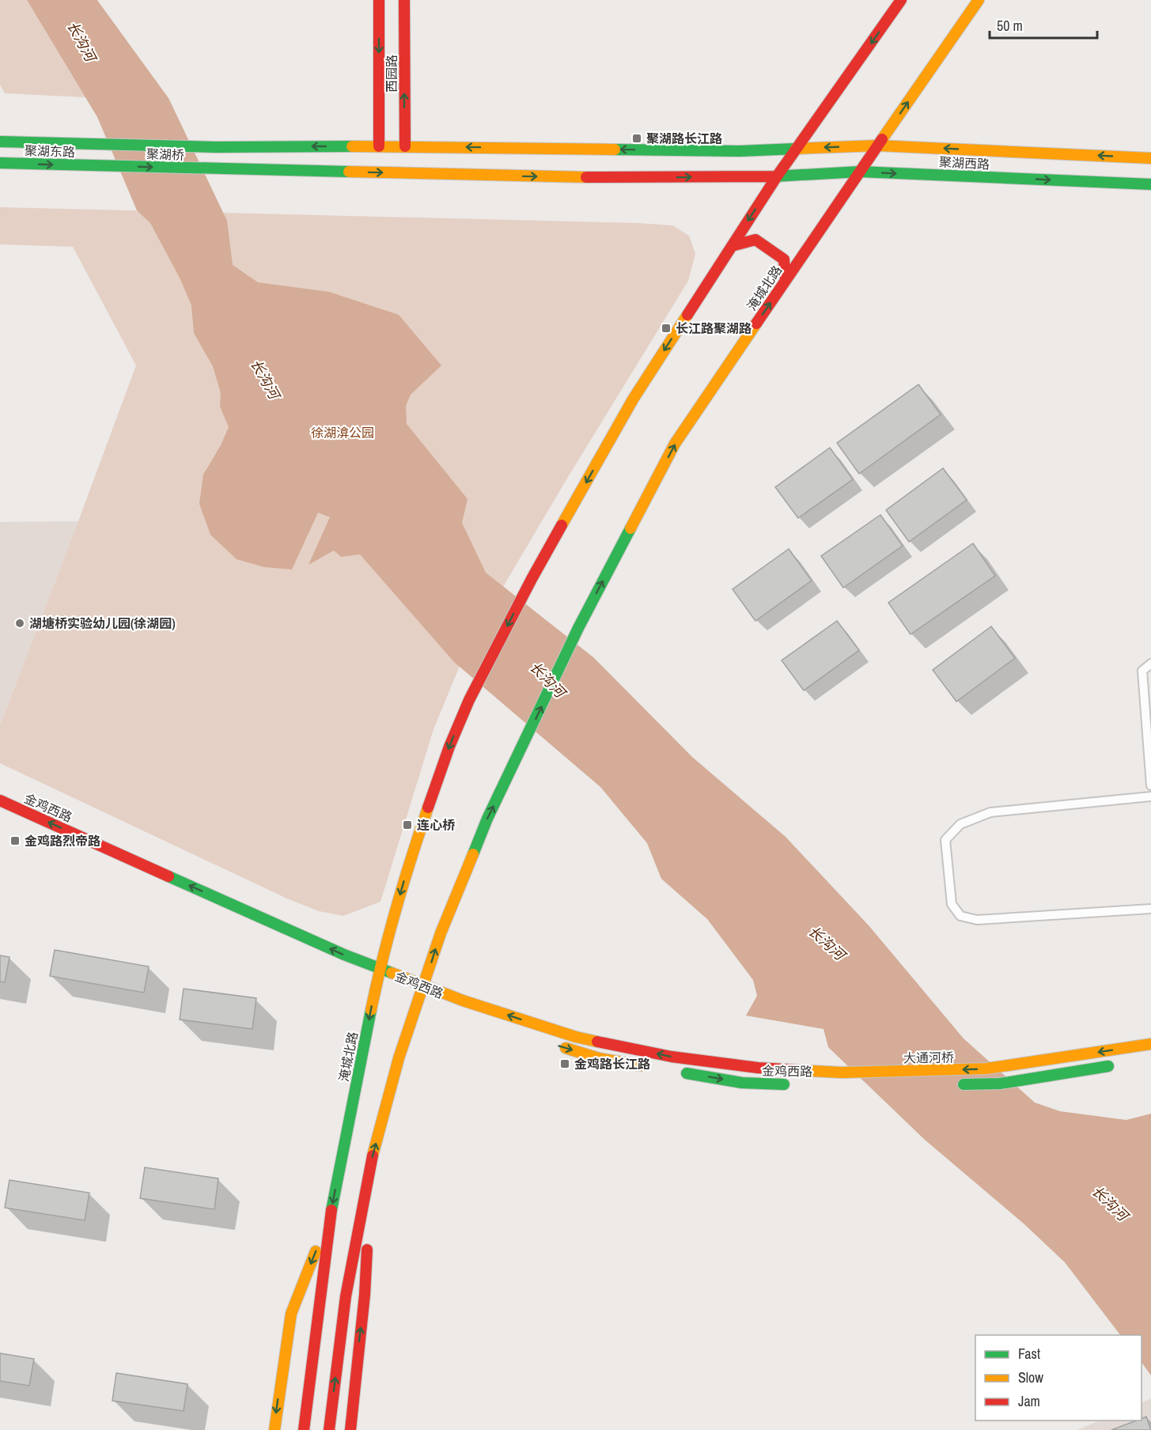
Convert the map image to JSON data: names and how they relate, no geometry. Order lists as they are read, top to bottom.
{
  "streets": {
    "main road": [
      "西园路",
      "聚湖东路",
      "聚湖桥",
      "聚湖西路",
      "淹城北路",
      "金鸡西路",
      "大通河桥"
    ]
  },
  "crossings": [
    ["西园路", "聚湖桥"],
    ["西园路", "聚湖西路"],
    ["聚湖东路", "聚湖桥"],
    ["聚湖桥", "聚湖西路"],
    ["聚湖西路", "淹城北路"],
    ["淹城北路", "金鸡西路"],
    ["金鸡西路", "大通河桥"]
  ],
  "water": ["长沟河"],
  "parks": ["徐湖渰公园"],
  "places": {
    "transit": [
      "聚湖路长江路",
      "长江路聚湖路",
      "连心桥",
      "金鸡路烈帝路",
      "金鸡路长江路"
    ],
    "other": ["湖塘桥实验幼儿园(徐湖园)"]
  },
  "legend": ["Fast", "Slow", "Jam"],
  "scale_bar": "50 m"
}
